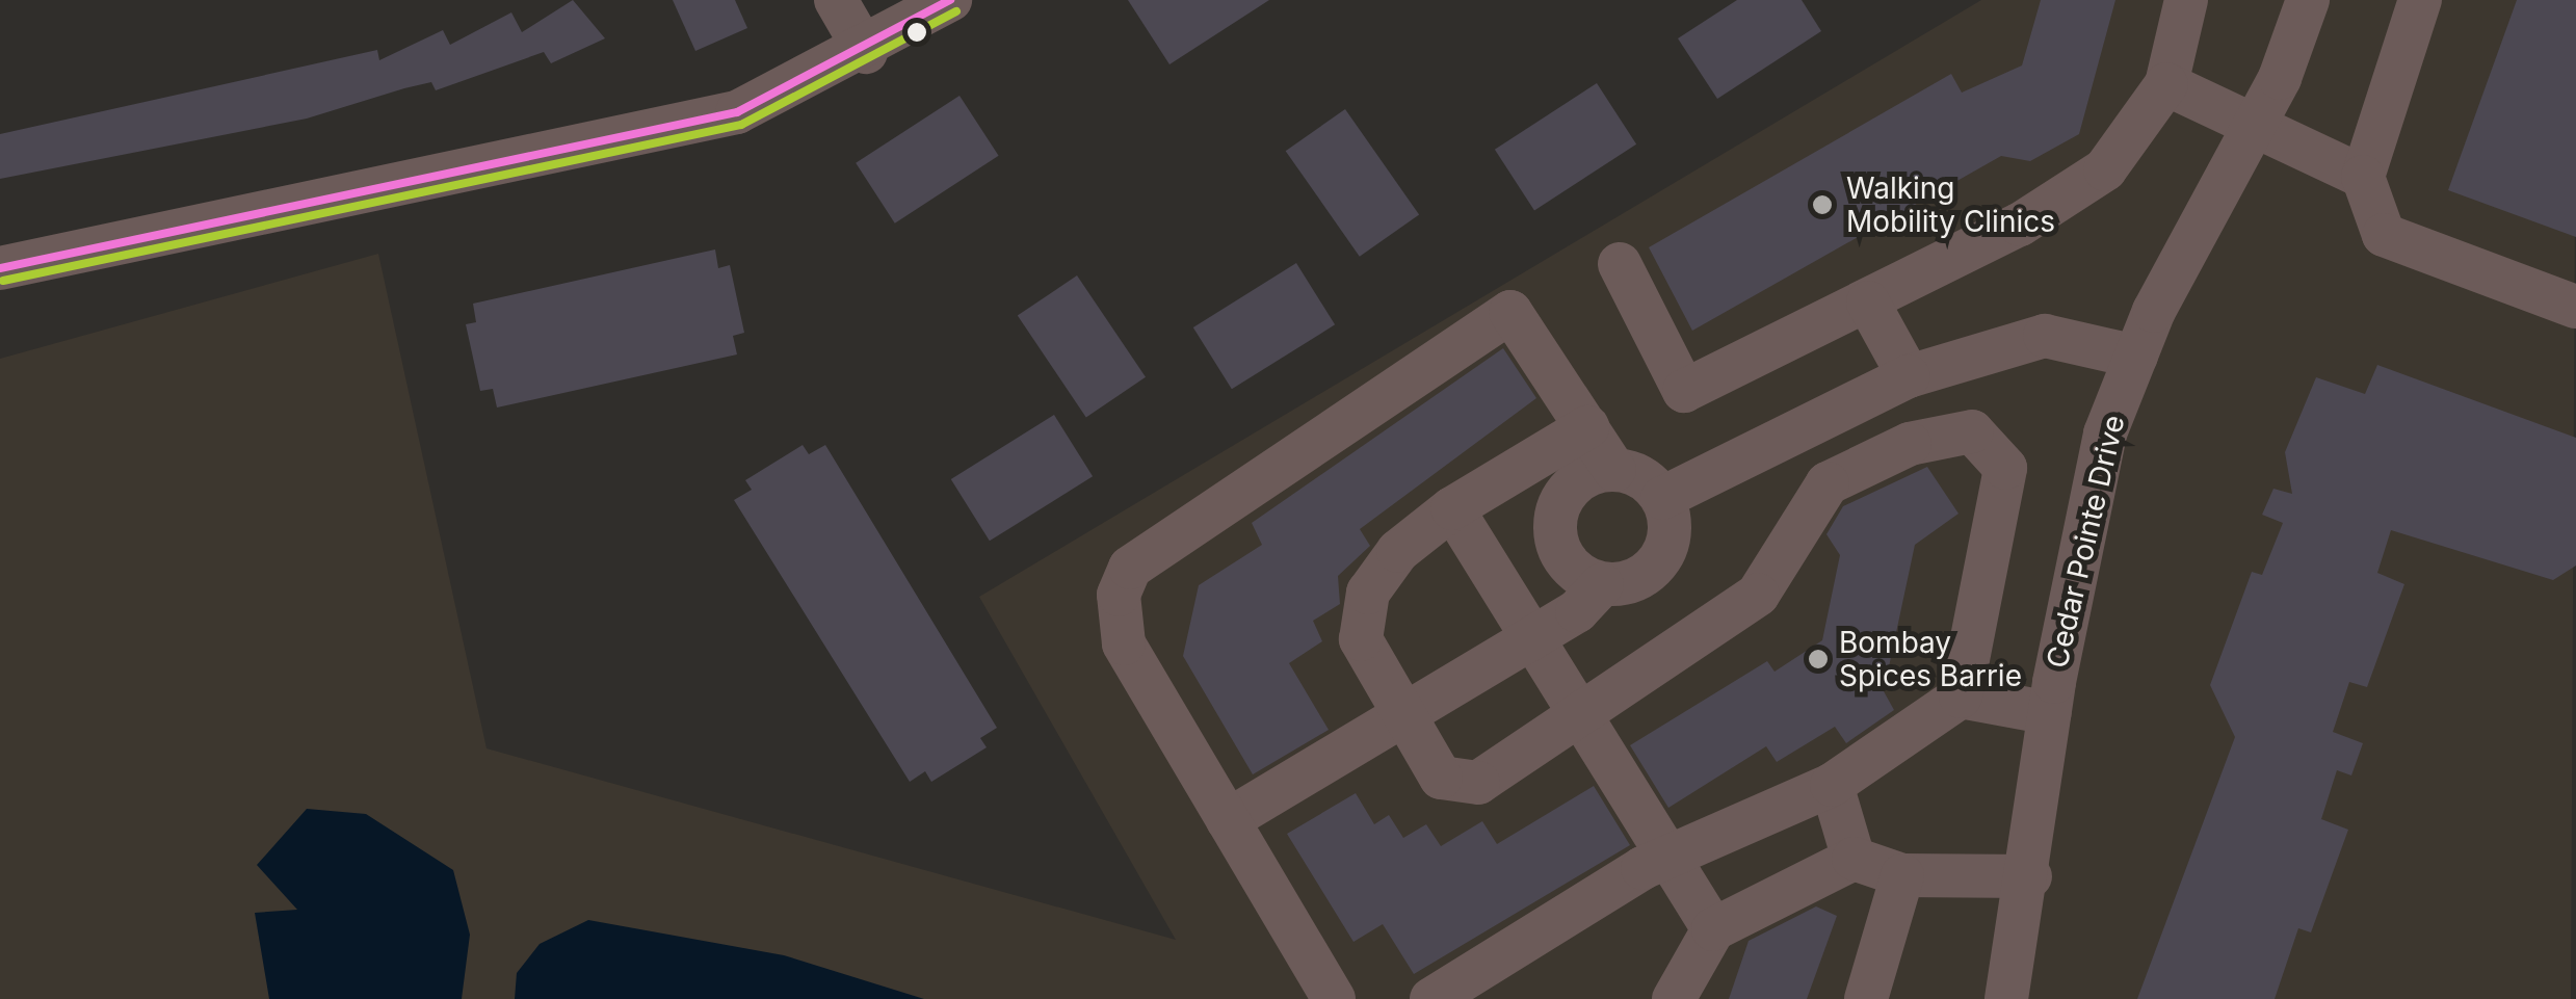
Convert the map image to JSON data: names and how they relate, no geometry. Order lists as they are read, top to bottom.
{
  "streets": {
    "street": ["Cedar Pointe Drive"]
  },
  "places": ["Walking Mobility Clinics", "Bombay Spices Barrie"]
}
